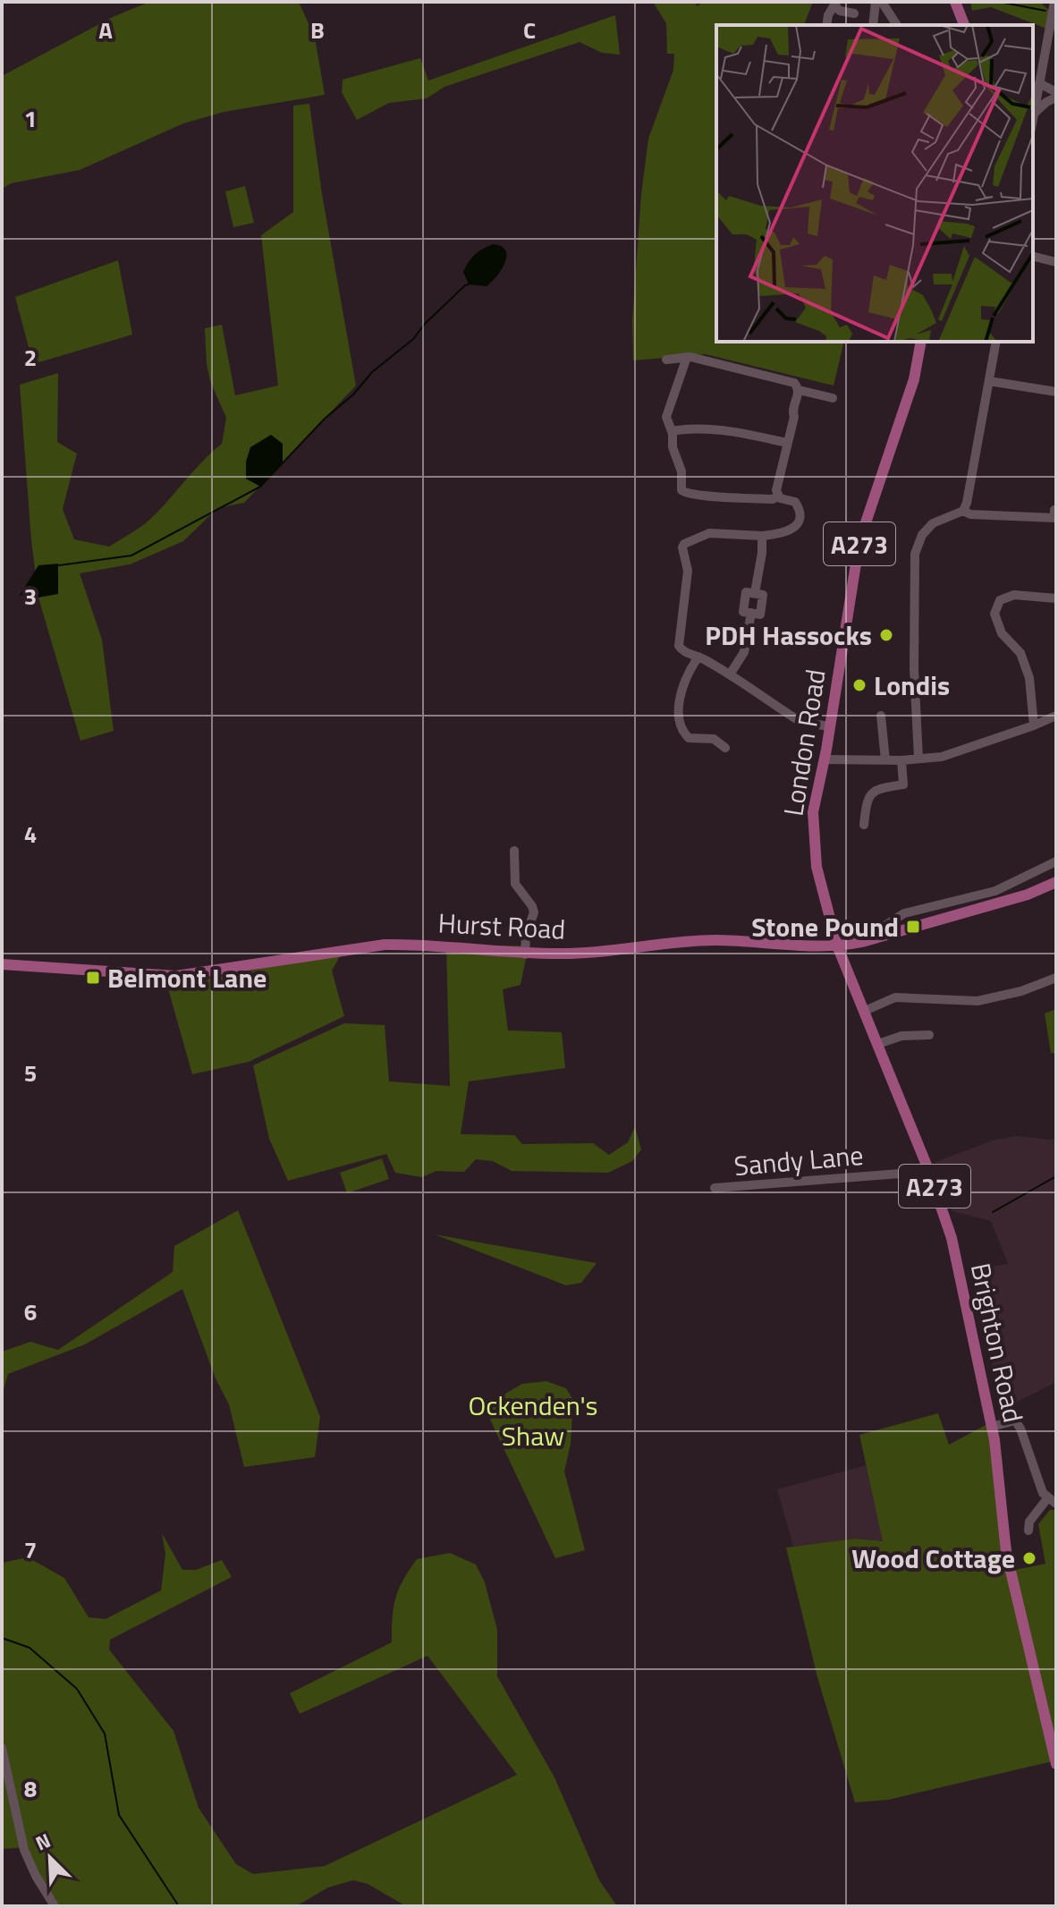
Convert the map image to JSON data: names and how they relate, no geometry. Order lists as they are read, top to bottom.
{
  "streets": {
    "main road": [
      "A273",
      "London Road",
      "Hurst Road",
      "Brighton Road"
    ],
    "street": ["Sandy Lane"]
  },
  "crossings": [
    ["London Road", "Hurst Road"],
    ["London Road", "Brighton Road"],
    ["Hurst Road", "Brighton Road"],
    ["Sandy Lane", "Brighton Road"]
  ],
  "parks": ["Ockenden's Shaw"],
  "places": {
    "other": ["PDH Hassocks", "Londis", "Wood Cottage"],
    "transit": ["Stone Pound", "Belmont Lane"]
  },
  "north": "top left",
  "grid": {
    "columns": ["A", "B", "C"],
    "rows": [
      "1",
      "2",
      "3",
      "4",
      "5",
      "6",
      "7",
      "8"
    ]
  }
}
